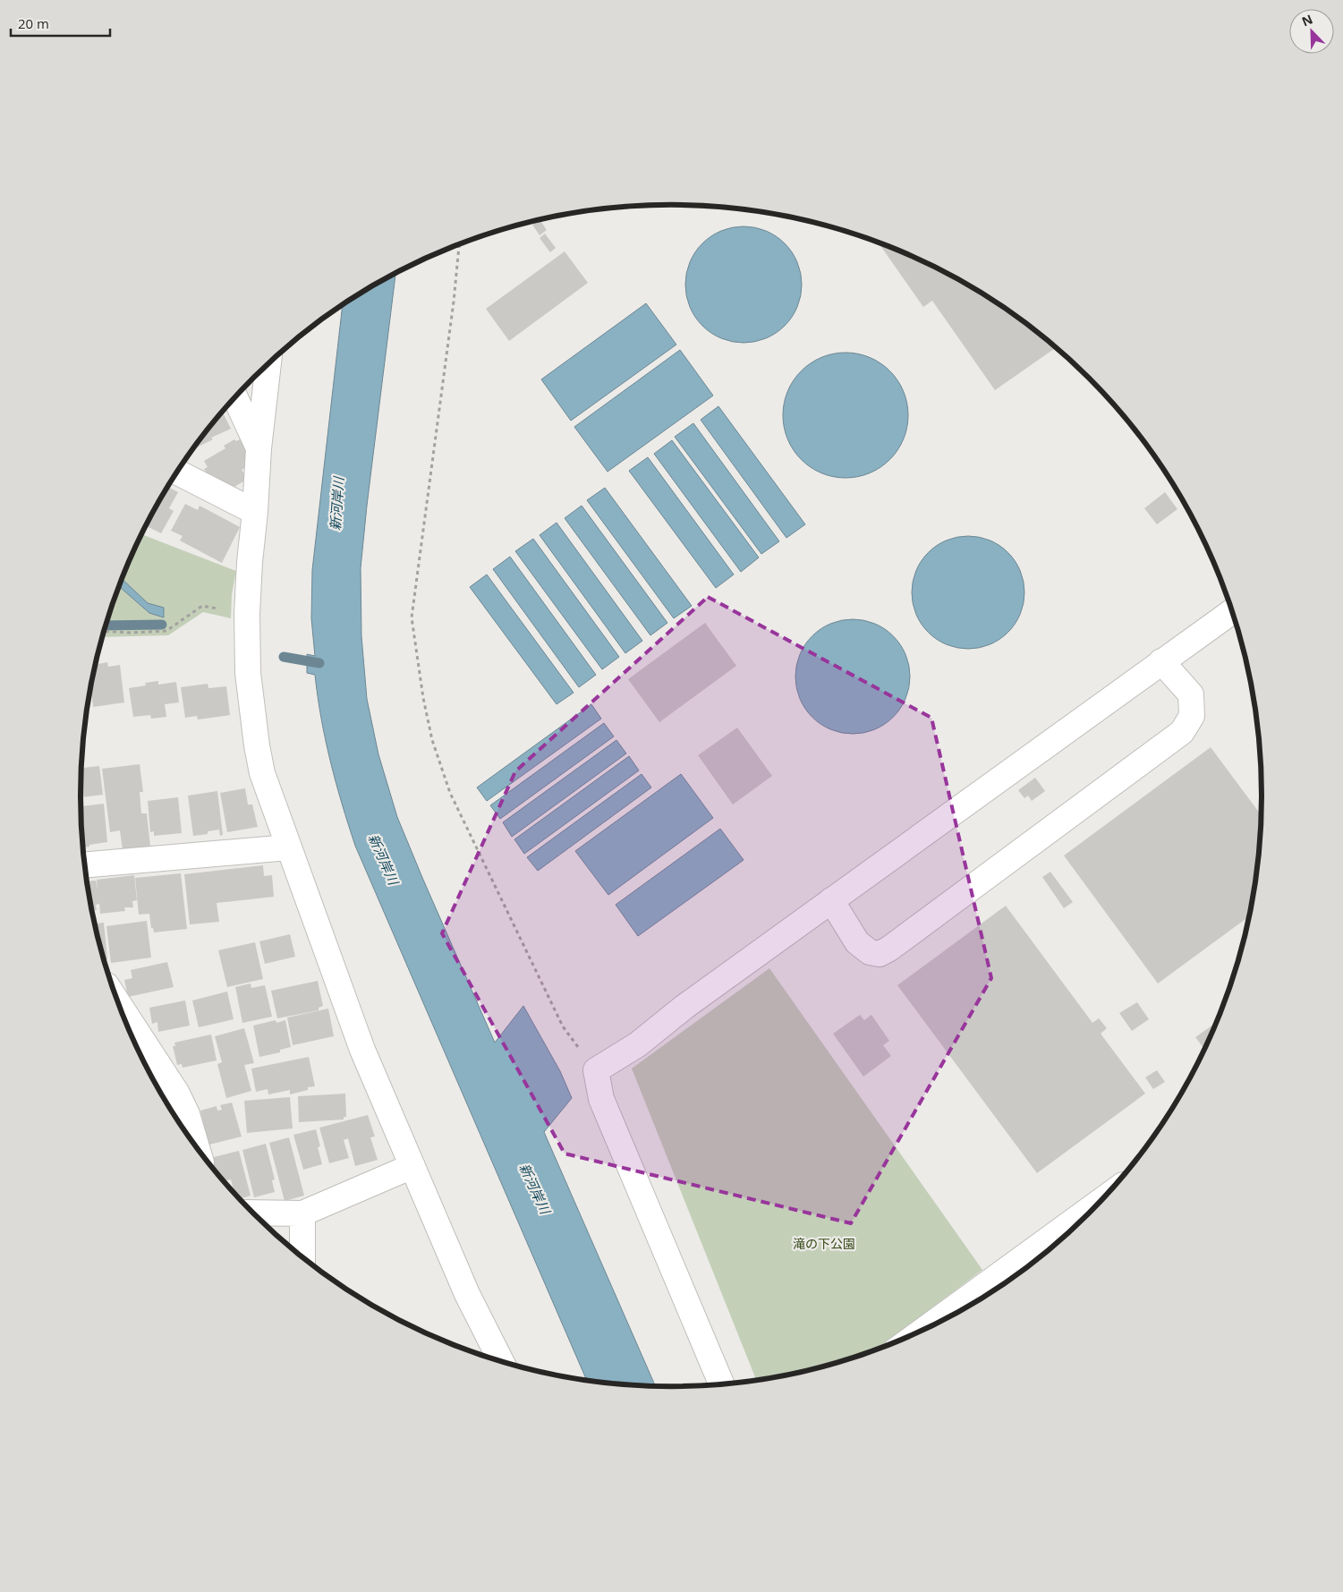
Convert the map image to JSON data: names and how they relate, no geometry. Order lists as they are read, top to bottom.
{
  "water": ["新河岸川"],
  "parks": ["滝の下公園"],
  "scale_bar": "20 m",
  "north": "top left"
}
